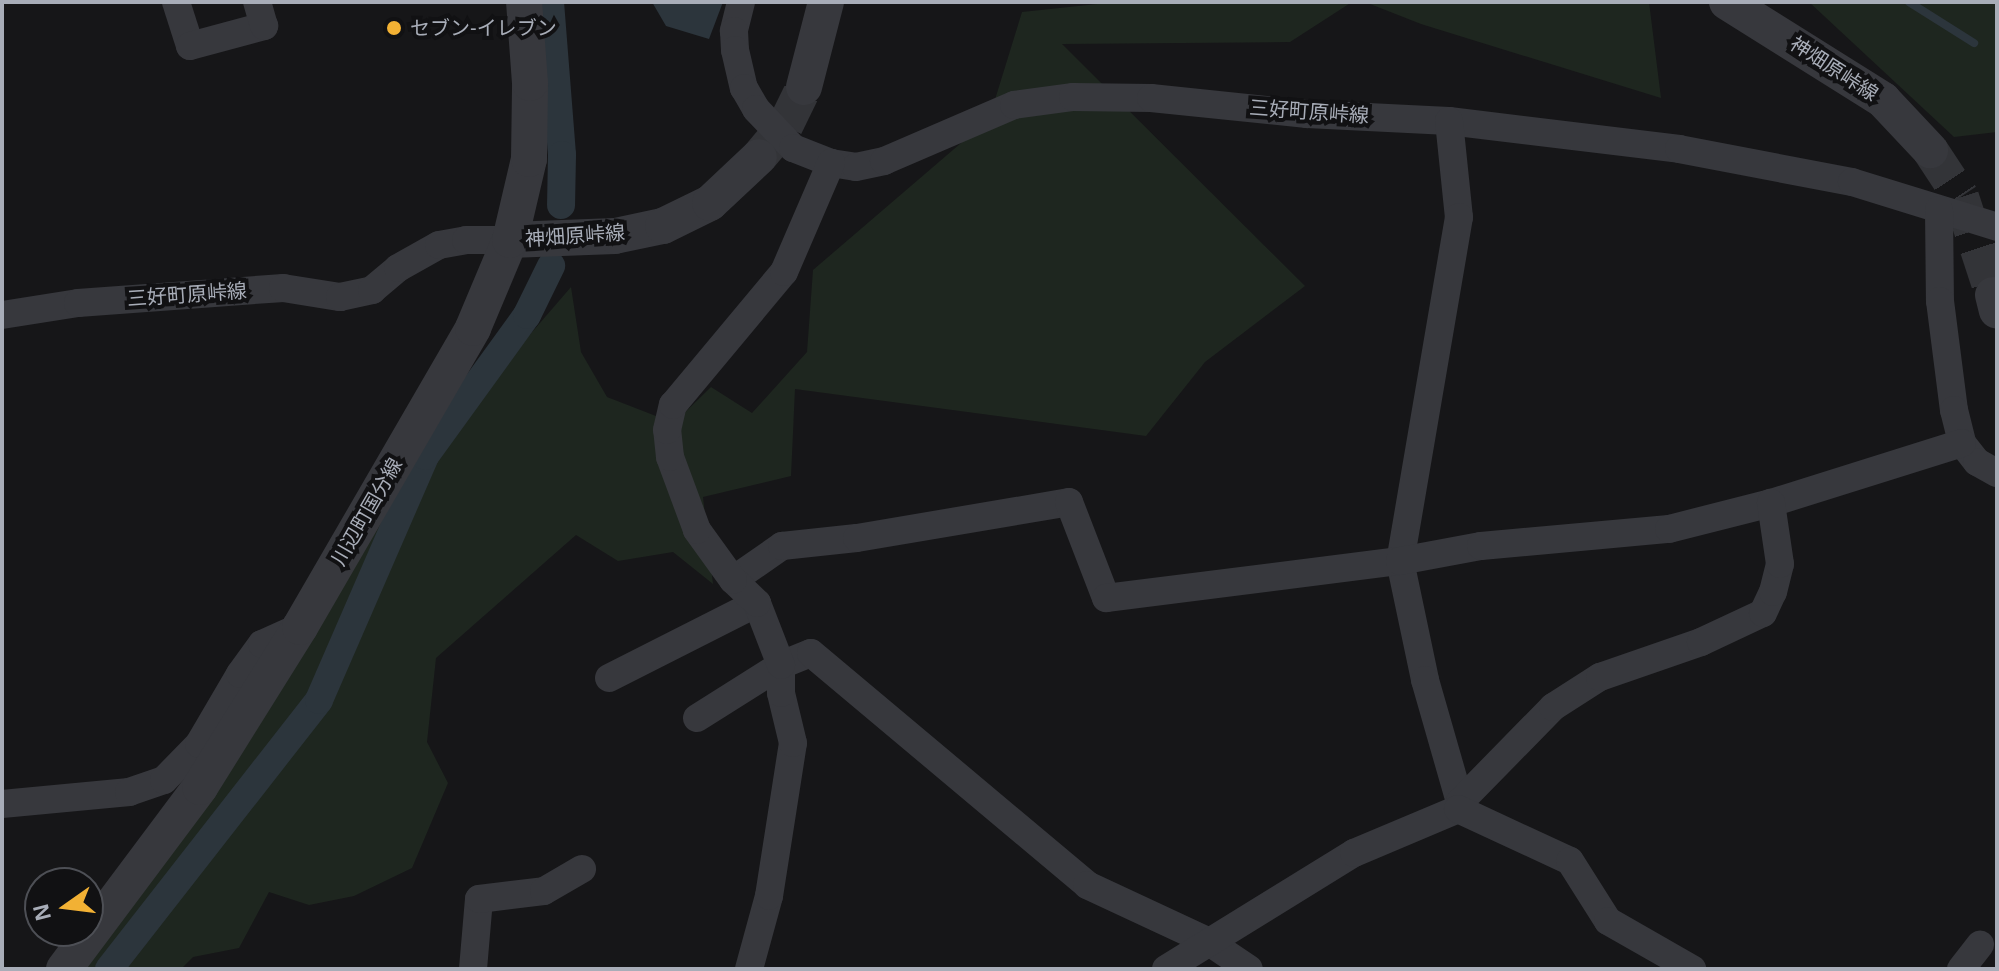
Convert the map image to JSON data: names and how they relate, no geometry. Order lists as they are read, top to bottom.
{
  "streets": {
    "street": ["神畑原峠線", "三好町原峠線", "川辺町国分線"]
  },
  "crossings": [
    ["神畑原峠線", "三好町原峠線"],
    ["神畑原峠線", "川辺町国分線"],
    ["三好町原峠線", "川辺町国分線"]
  ],
  "places": ["セブン-イレブン"],
  "north": "left"
}
